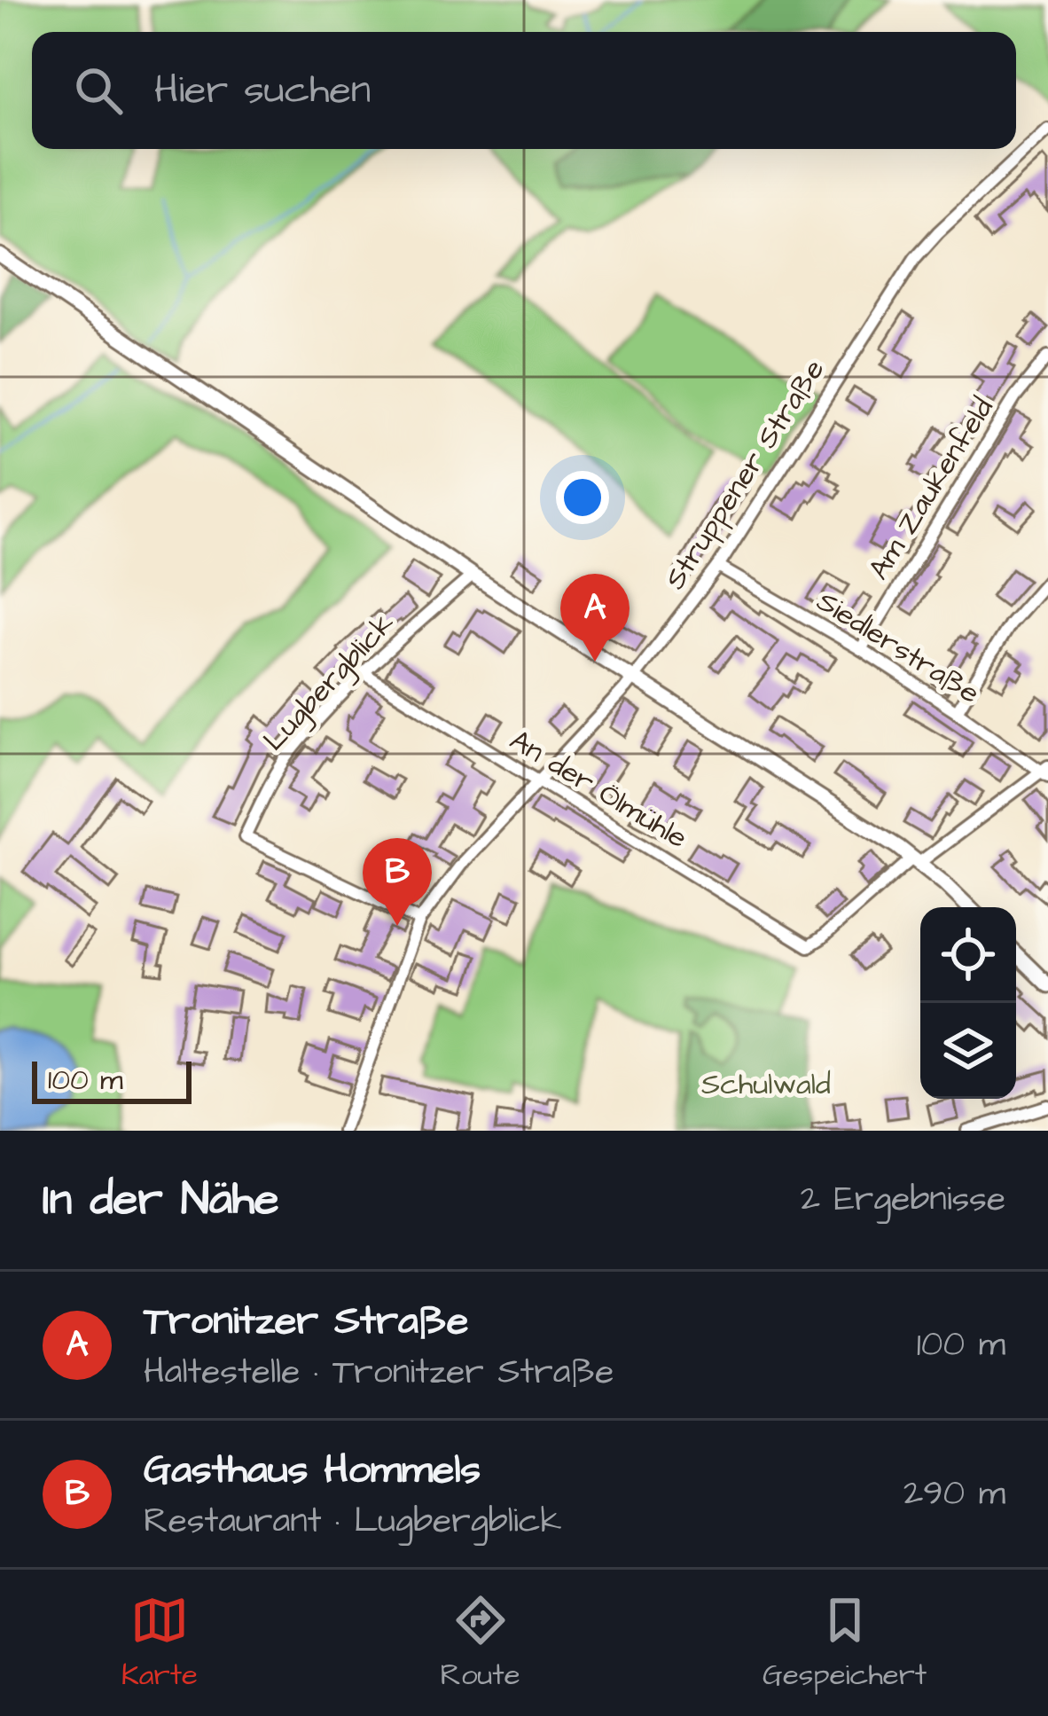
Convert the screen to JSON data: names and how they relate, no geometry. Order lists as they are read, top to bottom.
{
  "streets": {
    "street": [
      "Struppener Straße",
      "Am Zaukenfeld",
      "Siedlerstraße",
      "Lugbergblick",
      "An der Ölmühle"
    ]
  },
  "crossings": [
    ["Struppener Straße", "Siedlerstraße"],
    ["Struppener Straße", "Lugbergblick"],
    ["Struppener Straße", "An der Ölmühle"],
    ["Am Zaukenfeld", "Siedlerstraße"],
    ["Lugbergblick", "An der Ölmühle"]
  ],
  "parks": ["Schulwald"],
  "scale_bar": "100 m",
  "page": {
    "search": "Hier suchen",
    "pins": ["A", "B"],
    "scale": "100 m",
    "heading": ["In der Nähe", "2 Ergebnisse"],
    "list": [
      {
        "mark": "A",
        "name": "Tronitzer Straße",
        "note": "Haltestelle · Tronitzer Straße",
        "value": "100 m"
      },
      {
        "mark": "B",
        "name": "Gasthaus Hommels",
        "note": "Restaurant · Lugbergblick",
        "value": "290 m"
      }
    ],
    "nav": ["Karte", "Route", "Gespeichert"]
  }
}
